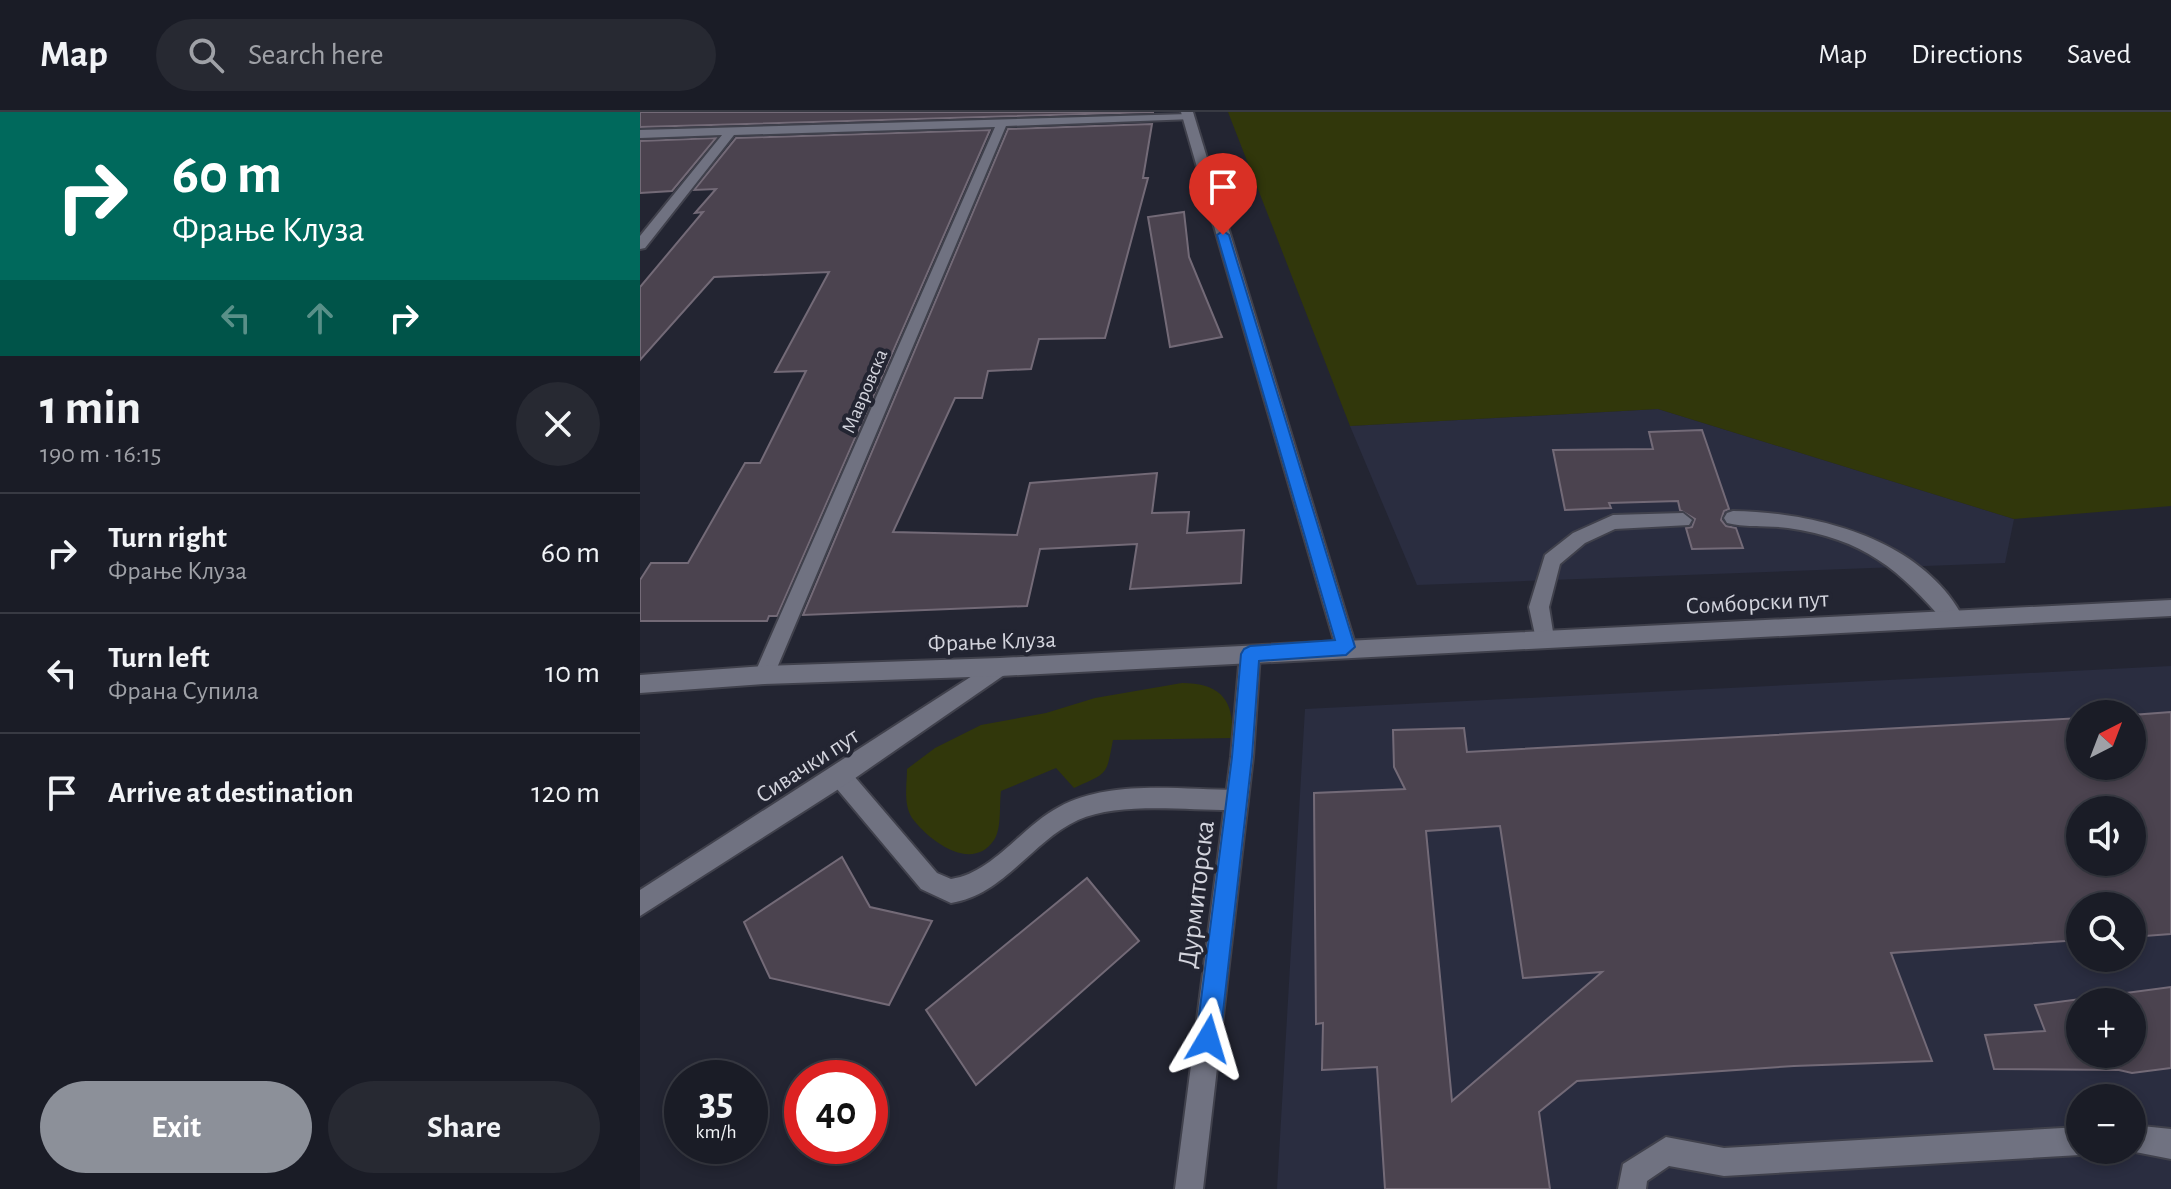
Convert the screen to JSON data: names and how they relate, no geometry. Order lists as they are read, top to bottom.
{
  "streets": {
    "street": [
      "Мавровска",
      "Сомборски пут",
      "Фрање Клуза",
      "Сивачки пут",
      "Дурмиторска"
    ]
  },
  "crossings": [
    ["Мавровска", "Фрање Клуза"],
    ["Сомборски пут", "Фрање Клуза"],
    ["Фрање Клуза", "Сивачки пут"],
    ["Фрање Клуза", "Дурмиторска"]
  ],
  "north": "top right",
  "page": {
    "header": "Map",
    "search": "Search here",
    "nav": ["Map", "Directions", "Saved"],
    "turn": ["60 m", "Фрање Клуза"],
    "heading": ["1 min", "190 m · 16:15"],
    "list": [
      {
        "name": "Turn right",
        "note": "Фрање Клуза",
        "value": "60 m"
      },
      {
        "name": "Turn left",
        "note": "Франа Супила",
        "value": "10 m"
      },
      {
        "name": "Arrive at destination",
        "value": "120 m"
      }
    ],
    "map_buttons": ["+", "−"],
    "speed": "35 km/h",
    "limit": "40",
    "buttons": ["Exit", "Share"]
  }
}
